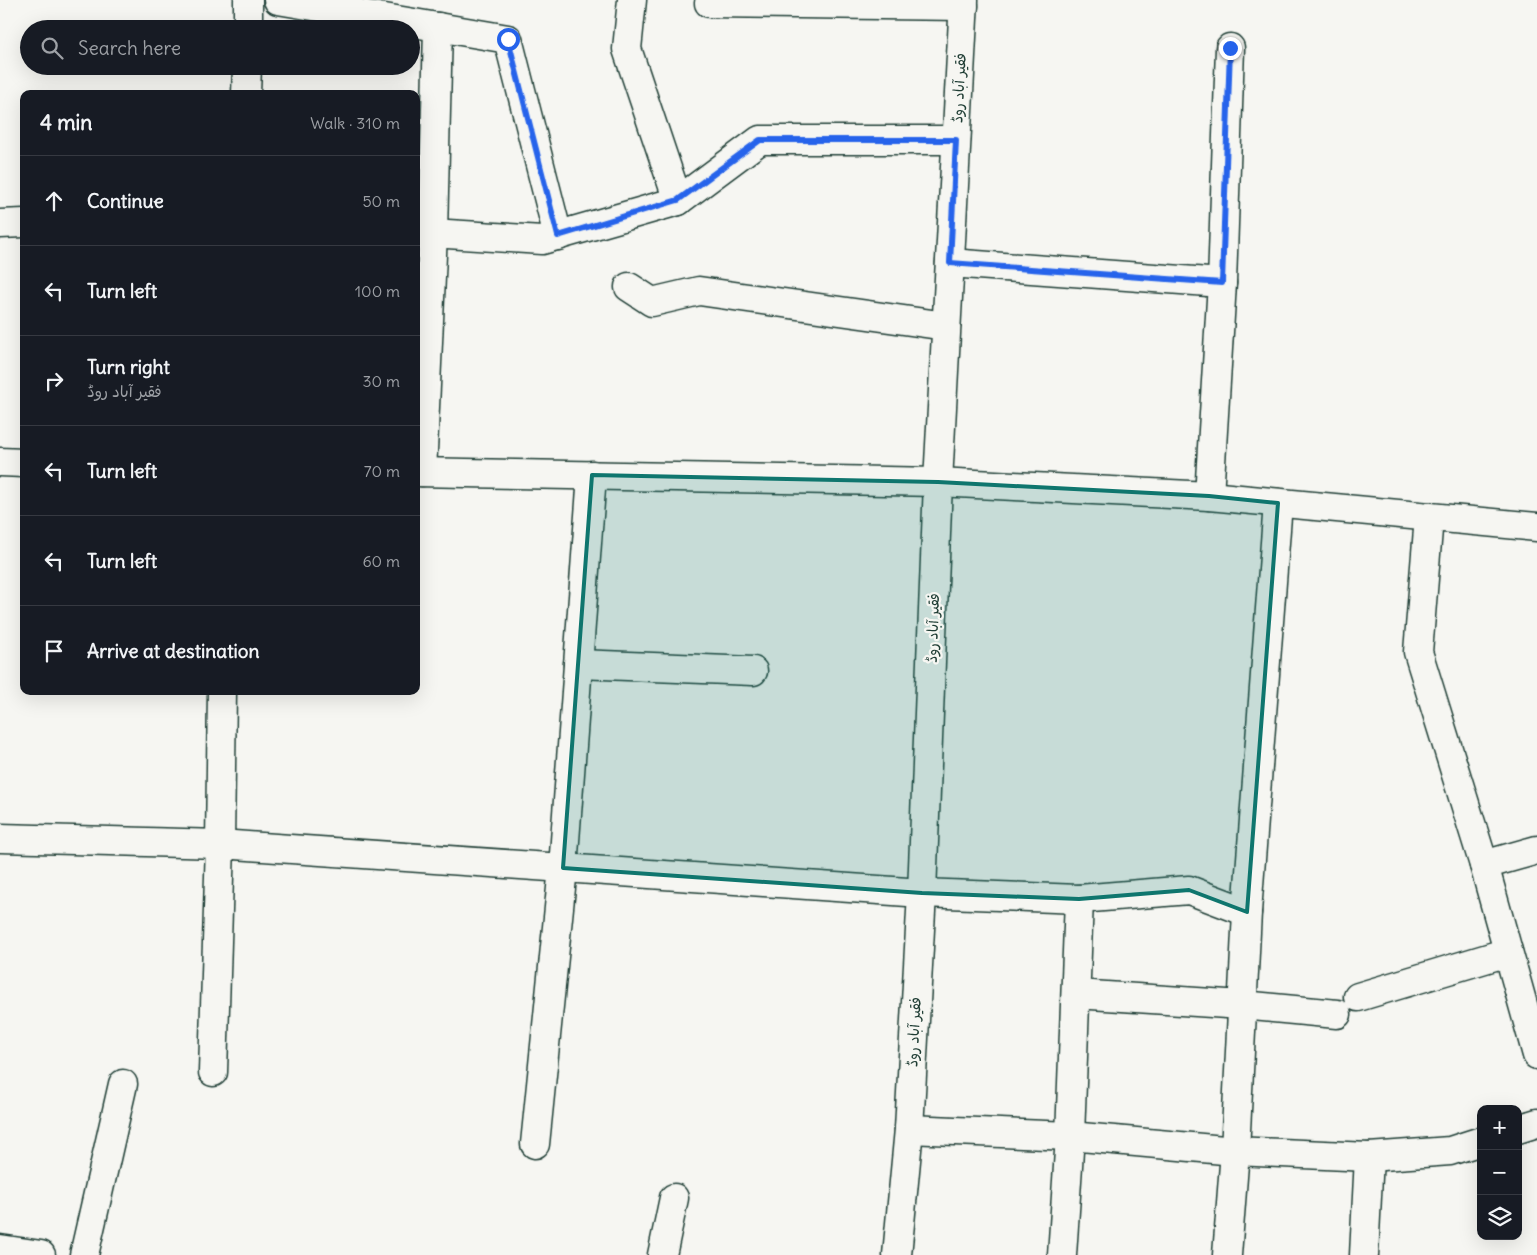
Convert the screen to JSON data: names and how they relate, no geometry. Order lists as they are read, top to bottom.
{
  "streets": {
    "street": ["فقیر آباد روڈ"]
  },
  "page": {
    "search": "Search here",
    "heading": ["4 min", "Walk · 310 m"],
    "list": [
      ["Continue", "50 m"],
      ["Turn left", "100 m"],
      ["Turn right", "فقیر آباد روڈ", "30 m"],
      ["Turn left", "70 m"],
      ["Turn left", "60 m"],
      "Arrive at destination"
    ],
    "map_buttons": ["+", "−"]
  }
}
